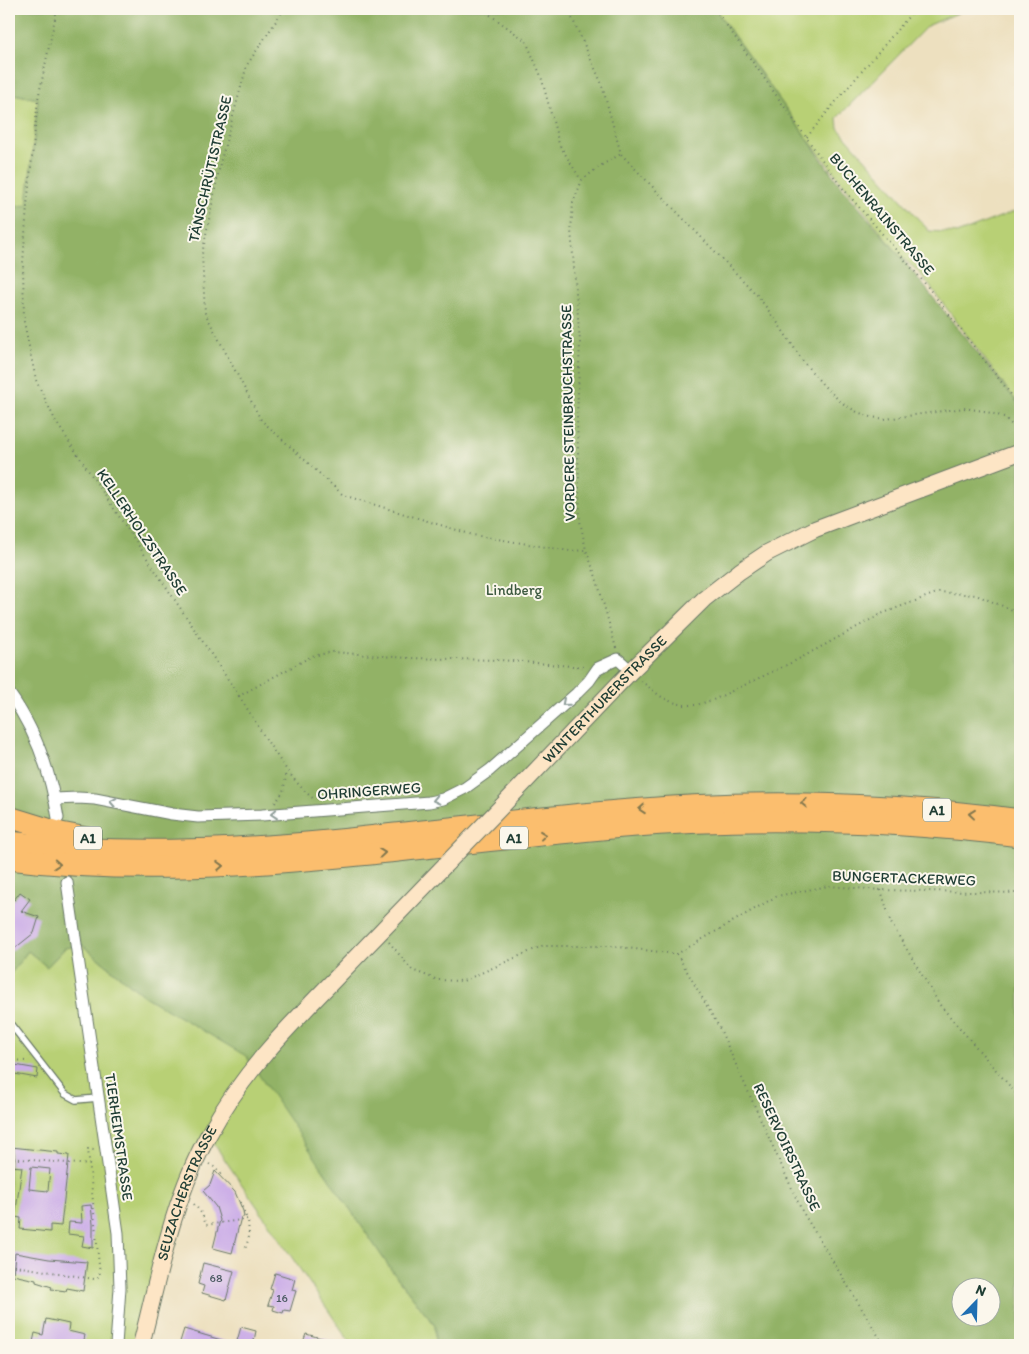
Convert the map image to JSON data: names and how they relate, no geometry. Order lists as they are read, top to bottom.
{
  "streets": {
    "highway": ["A1"],
    "main road": ["WINTERTHURERSTRASSE", "SEUZACHERSTRASSE"],
    "street": ["OHRINGERWEG", "TIERHEIMSTRASSE"],
    "path": [
      "TÄNSCHRÜTISTRASSE",
      "BUCHENRAINSTRASSE",
      "VORDERE STEINBRUCHSTRASSE",
      "KELLERHOLZSTRASSE",
      "BUNGERTACKERWEG",
      "RESERVOIRSTRASSE"
    ]
  },
  "crossings": [
    ["TÄNSCHRÜTISTRASSE", "VORDERE STEINBRUCHSTRASSE"],
    ["VORDERE STEINBRUCHSTRASSE", "OHRINGERWEG"],
    ["KELLERHOLZSTRASSE", "OHRINGERWEG"],
    ["WINTERTHURERSTRASSE", "SEUZACHERSTRASSE"],
    ["BUNGERTACKERWEG", "RESERVOIRSTRASSE"]
  ],
  "one_way": ["OHRINGERWEG"],
  "parks": ["Lindberg"],
  "house_numbers": ["68", "16"],
  "north": "top right"
}
